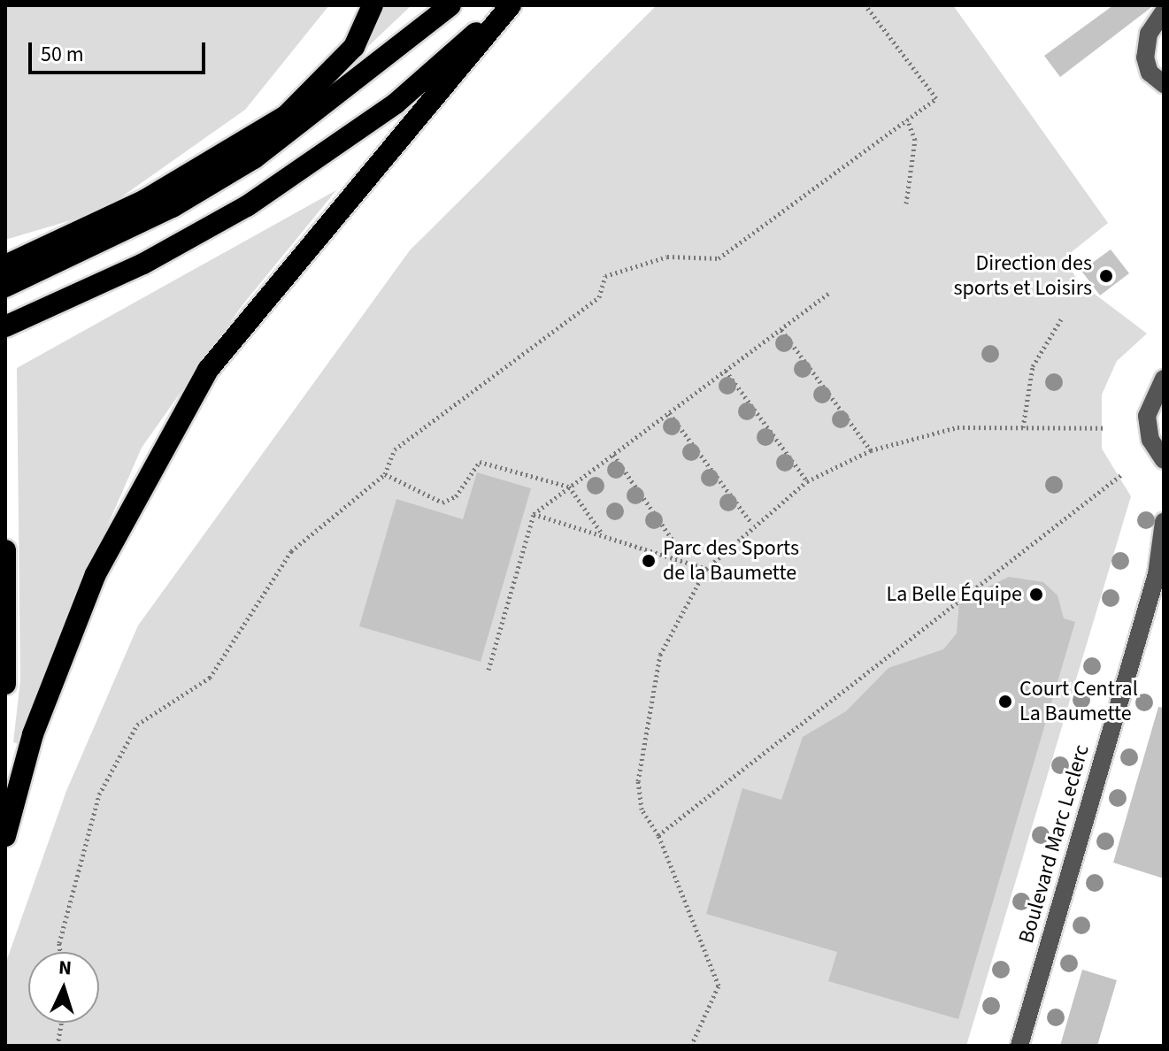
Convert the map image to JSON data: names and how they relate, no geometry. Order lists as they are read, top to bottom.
{
  "streets": {
    "street": ["Boulevard Marc Leclerc"]
  },
  "places": [
    "Direction des sports et Loisirs",
    "Parc des Sports de la Baumette",
    "La Belle Équipe",
    "Court Central La Baumette"
  ],
  "scale_bar": "50 m",
  "north": "top"
}
